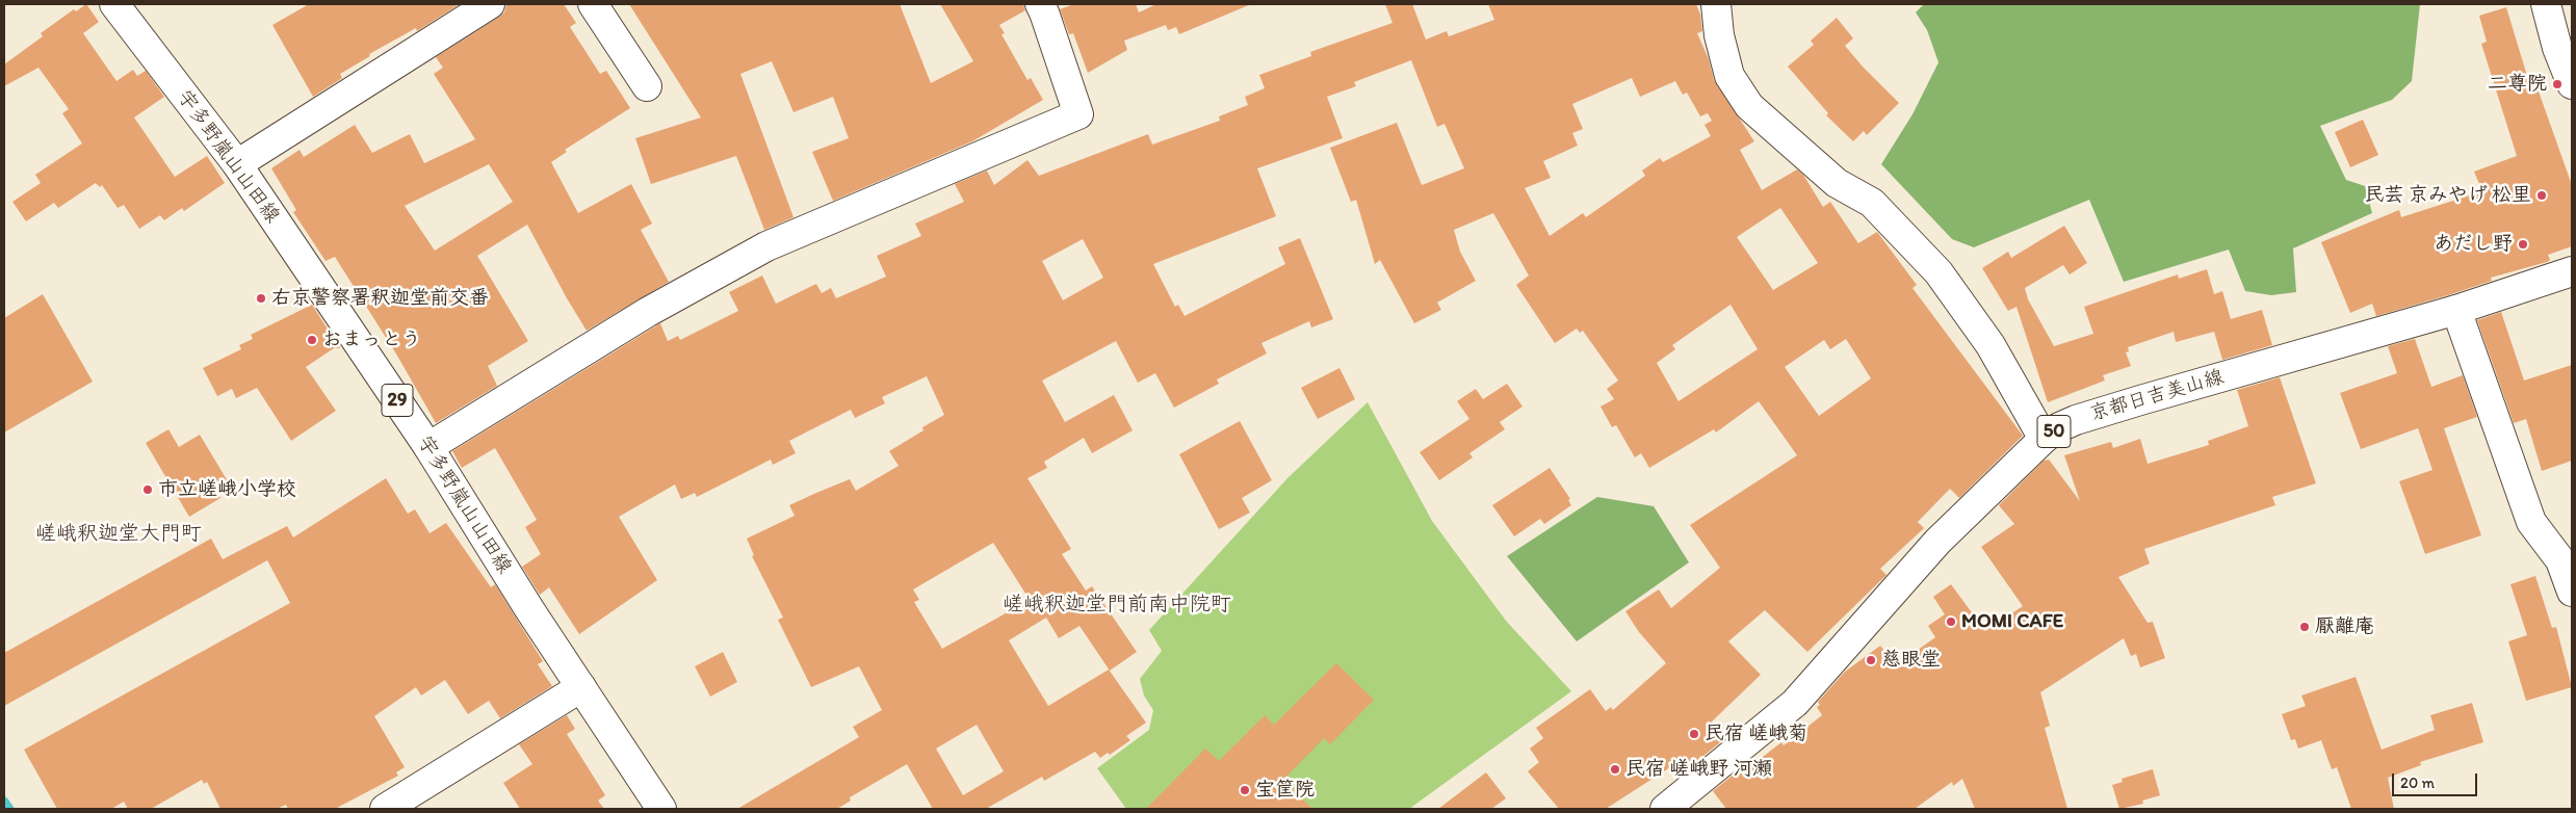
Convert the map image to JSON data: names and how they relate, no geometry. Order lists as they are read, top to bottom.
{
  "streets": {
    "street": [
      "宇多野嵐山山田線",
      "京都日吉美山線",
      "29",
      "50"
    ]
  },
  "districts": ["嵯峨釈迦堂大門町", "嵯峨釈迦堂門前南中院町"],
  "places": [
    "二尊院",
    "民芸 京みやげ 松里",
    "あだし野",
    "右京警察署釈迦堂前交番",
    "おまっとう",
    "市立嵯峨小学校",
    "MOMI CAFE",
    "厭離庵",
    "慈眼堂",
    "民宿 嵯峨菊",
    "民宿 嵯峨野 河瀬",
    "宝筐院"
  ],
  "scale_bar": "20 m"
}
